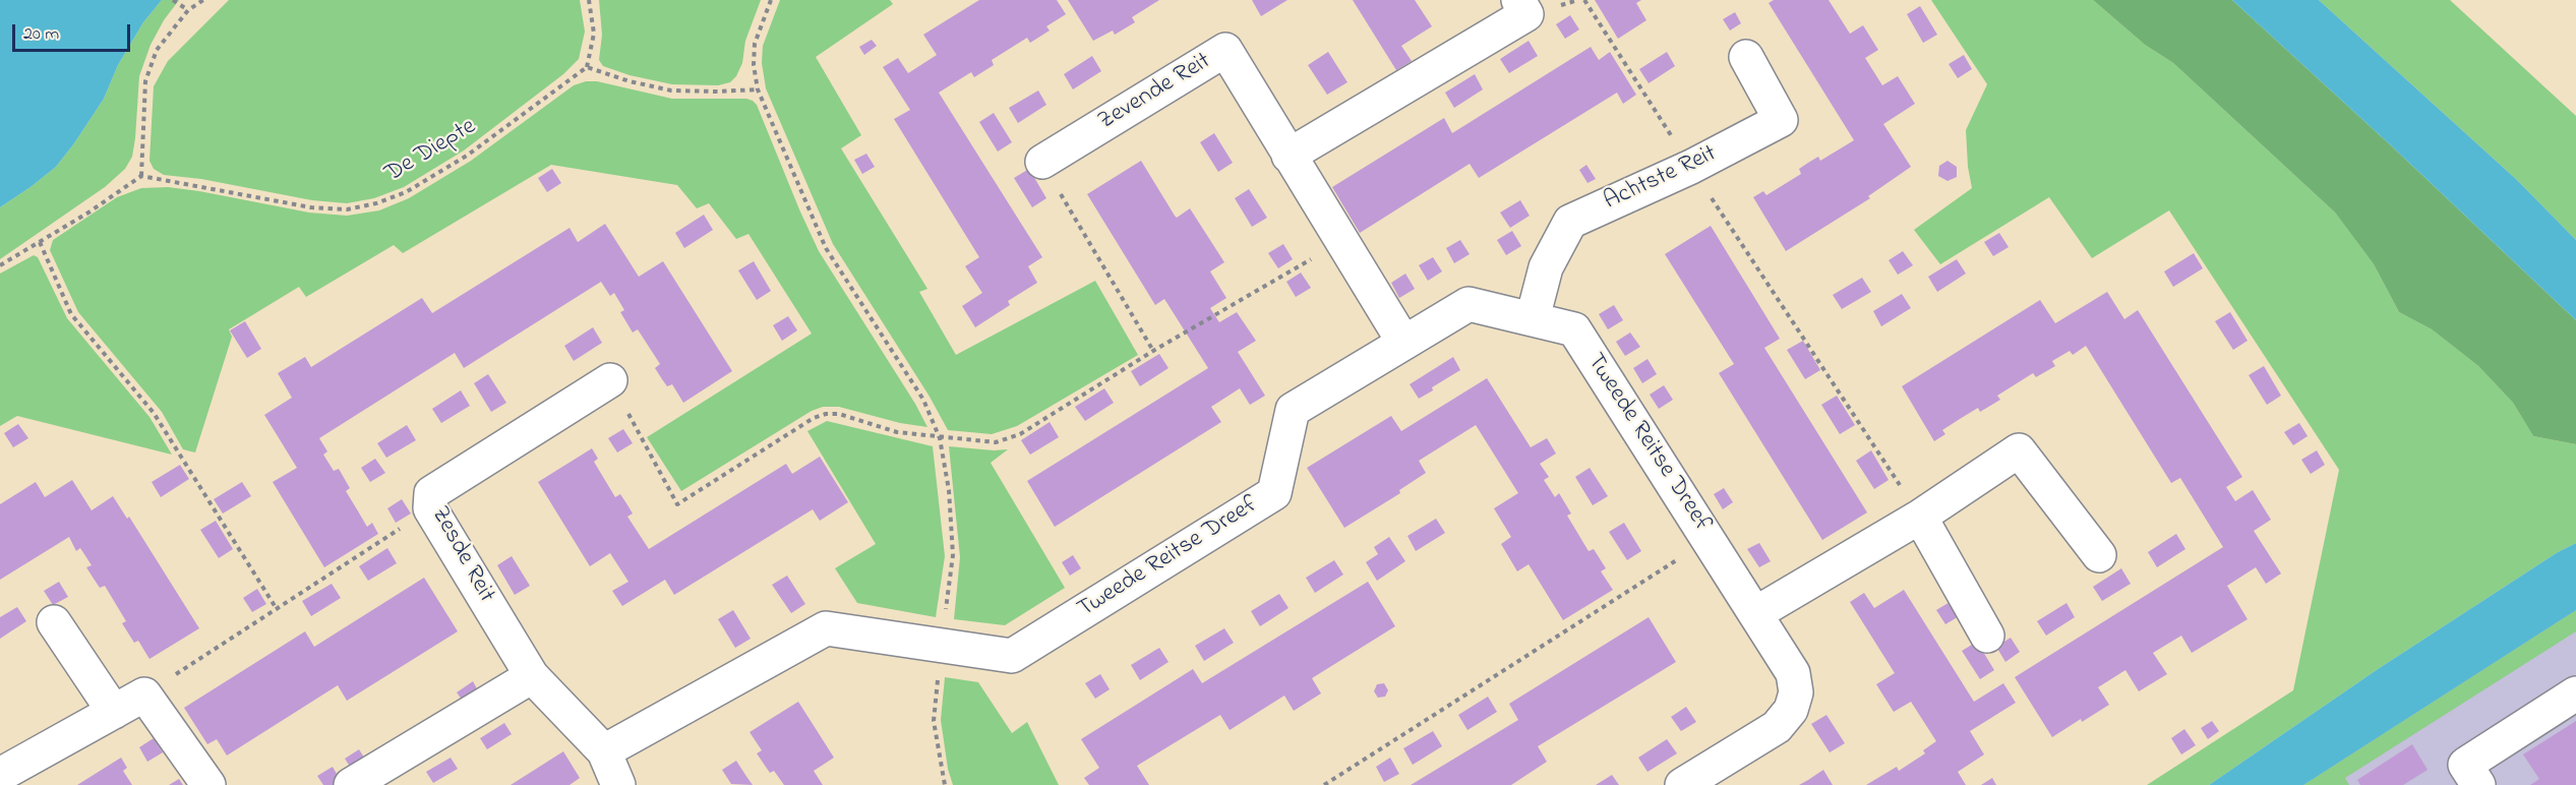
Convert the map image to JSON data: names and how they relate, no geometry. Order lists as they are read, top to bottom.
{
  "streets": {
    "street": [
      "Zevende Reit",
      "Achtste Reit",
      "Tweede Reitse Dreef",
      "Zesde Reit"
    ],
    "path": ["De Diepte"]
  },
  "crossings": [
    ["Zevende Reit", "Tweede Reitse Dreef"],
    ["Achtste Reit", "Tweede Reitse Dreef"],
    ["Tweede Reitse Dreef", "Zesde Reit"]
  ],
  "scale_bar": "20 m"
}
